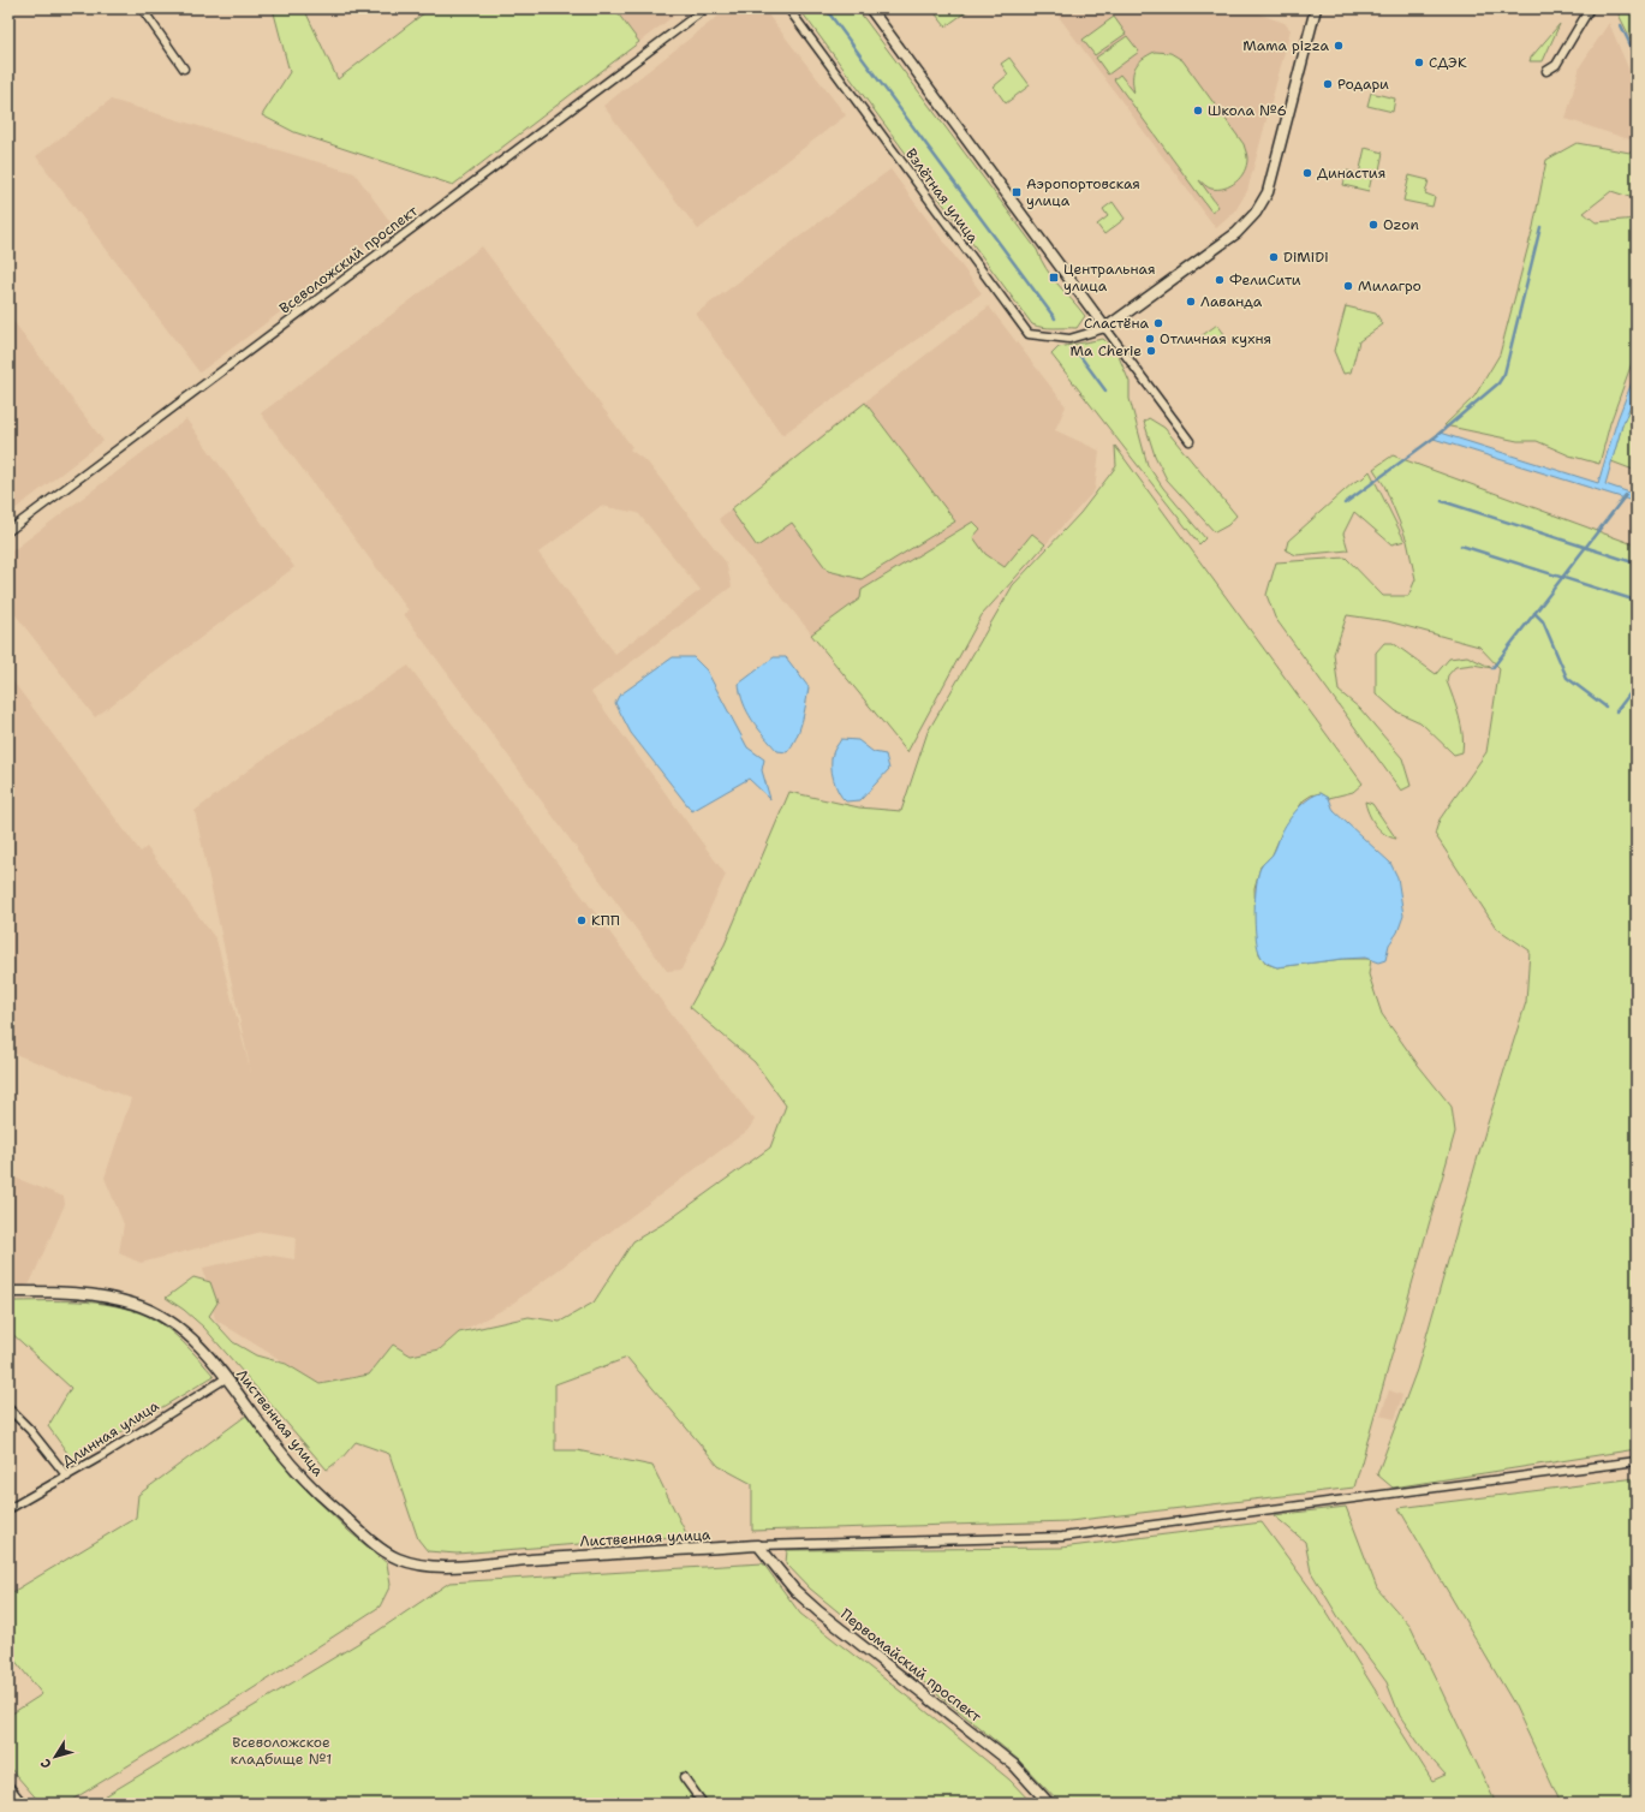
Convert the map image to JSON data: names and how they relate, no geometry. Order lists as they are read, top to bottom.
{
  "streets": {
    "street": [
      "Взлётная улица",
      "Всеволожский проспект",
      "Лиственная улица",
      "Длинная улица",
      "Первомайский проспект"
    ]
  },
  "crossings": [
    ["Лиственная улица", "Длинная улица"],
    ["Лиственная улица", "Первомайский проспект"]
  ],
  "parks": ["Всеволожское кладбище №1"],
  "places": {
    "other": [
      "Mama pizza",
      "СДЭК",
      "Родари",
      "Школа №6",
      "Династия",
      "Ozon",
      "DiMiDi",
      "ФелиСити",
      "Милагро",
      "Лаванда",
      "Сластёна",
      "Отличная кухня",
      "Ma Cherie",
      "КПП"
    ],
    "transit": ["Аэропортовская улица", "Центральная улица"]
  },
  "north": "bottom left"
}
